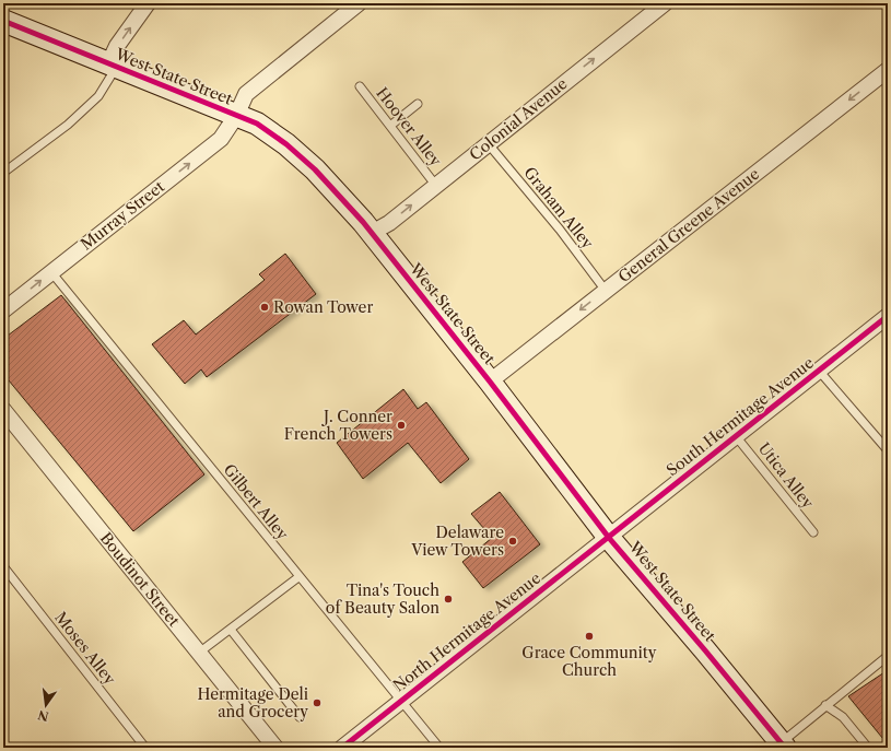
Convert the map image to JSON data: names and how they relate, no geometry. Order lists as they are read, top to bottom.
{
  "streets": {
    "street": [
      "West State Street",
      "Colonial Avenue",
      "Murray Street",
      "General Greene Avenue",
      "South Hermitage Avenue",
      "Boudinot Street",
      "North Hermitage Avenue"
    ],
    "lane": [
      "Hoover Alley",
      "Graham Alley",
      "Utica Alley",
      "Gilbert Alley",
      "Moses Alley"
    ]
  },
  "crossings": [
    ["West State Street", "Colonial Avenue"],
    ["West State Street", "Murray Street"],
    ["West State Street", "General Greene Avenue"],
    ["West State Street", "South Hermitage Avenue"],
    ["West State Street", "North Hermitage Avenue"],
    ["Colonial Avenue", "Hoover Alley"],
    ["Colonial Avenue", "Graham Alley"],
    ["Graham Alley", "General Greene Avenue"],
    ["Murray Street", "Gilbert Alley"],
    ["South Hermitage Avenue", "Utica Alley"],
    ["South Hermitage Avenue", "North Hermitage Avenue"],
    ["Gilbert Alley", "North Hermitage Avenue"]
  ],
  "one_way": ["Colonial Avenue", "Murray Street", "General Greene Avenue"],
  "places": [
    "Rowan Tower",
    "J. Conner French Towers",
    "Delaware View Towers",
    "Tina's Touch of Beauty Salon",
    "Grace Community Church",
    "Hermitage Deli and Grocery"
  ],
  "north": "bottom"
}
